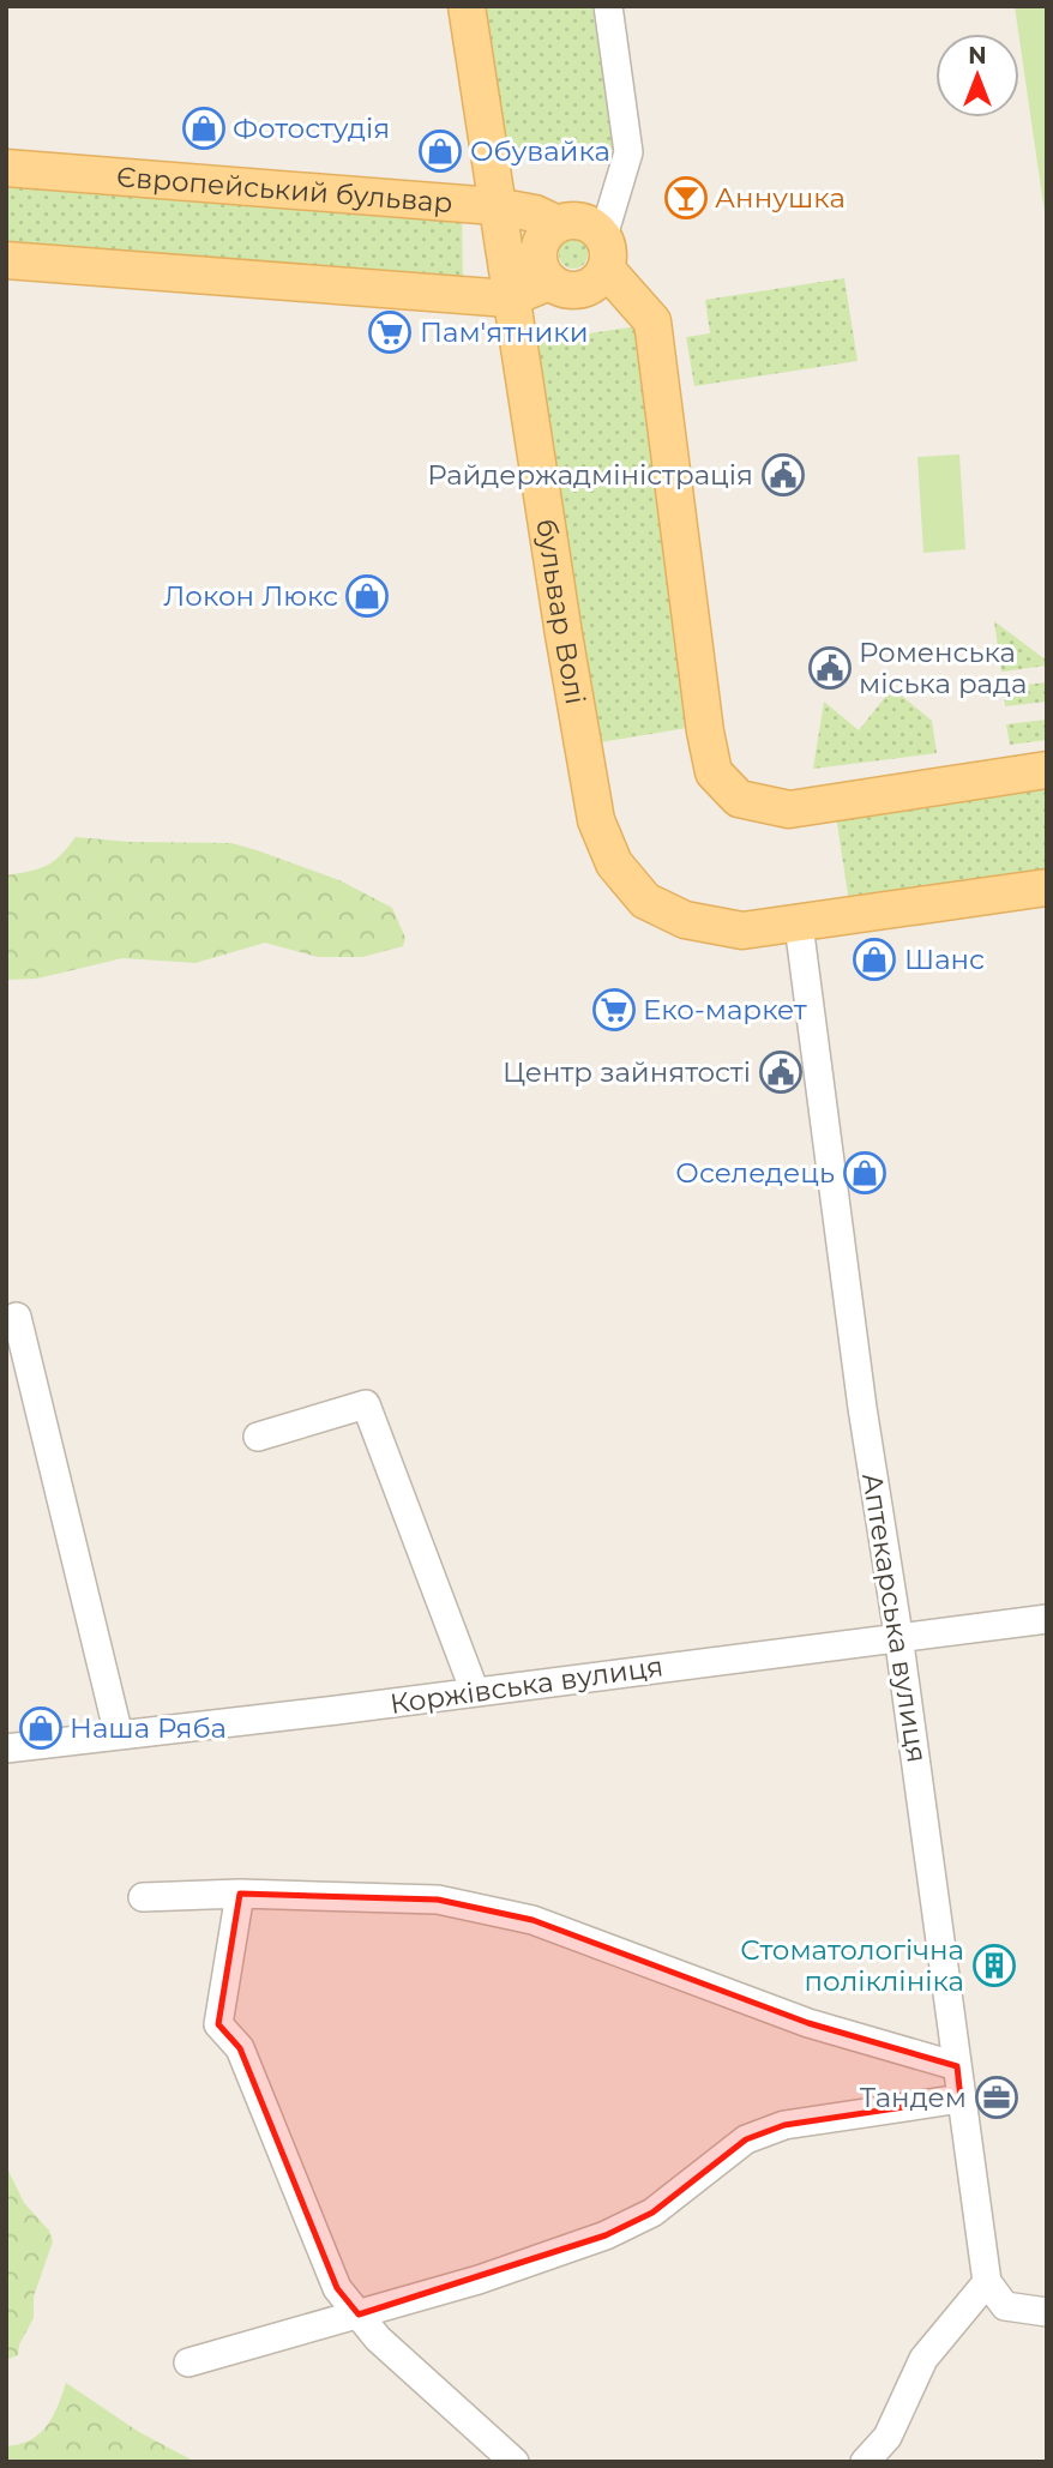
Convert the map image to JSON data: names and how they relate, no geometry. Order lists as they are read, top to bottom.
{
  "streets": {
    "main road": ["Європейський бульвар", "бульвар Волі"],
    "street": ["Аптекарська вулиця", "Коржівська вулиця"]
  },
  "crossings": [
    ["Європейський бульвар", "бульвар Волі"],
    ["бульвар Волі", "Аптекарська вулиця"],
    ["Аптекарська вулиця", "Коржівська вулиця"]
  ],
  "places": {
    "shop": [
      "Фотостудія",
      "Обувайка",
      "Локон Люкс",
      "Шанс",
      "Оселедець",
      "Наша Ряба"
    ],
    "bar": ["Аннушка"],
    "supermarket": ["Пам'ятники", "Еко-маркет"],
    "public building": ["Райдержадміністрація", "Роменська міська рада", "Центр зайнятості"],
    "building": ["Стоматологічна поліклініка"],
    "office": ["Тандем"]
  },
  "north": "top"
}
